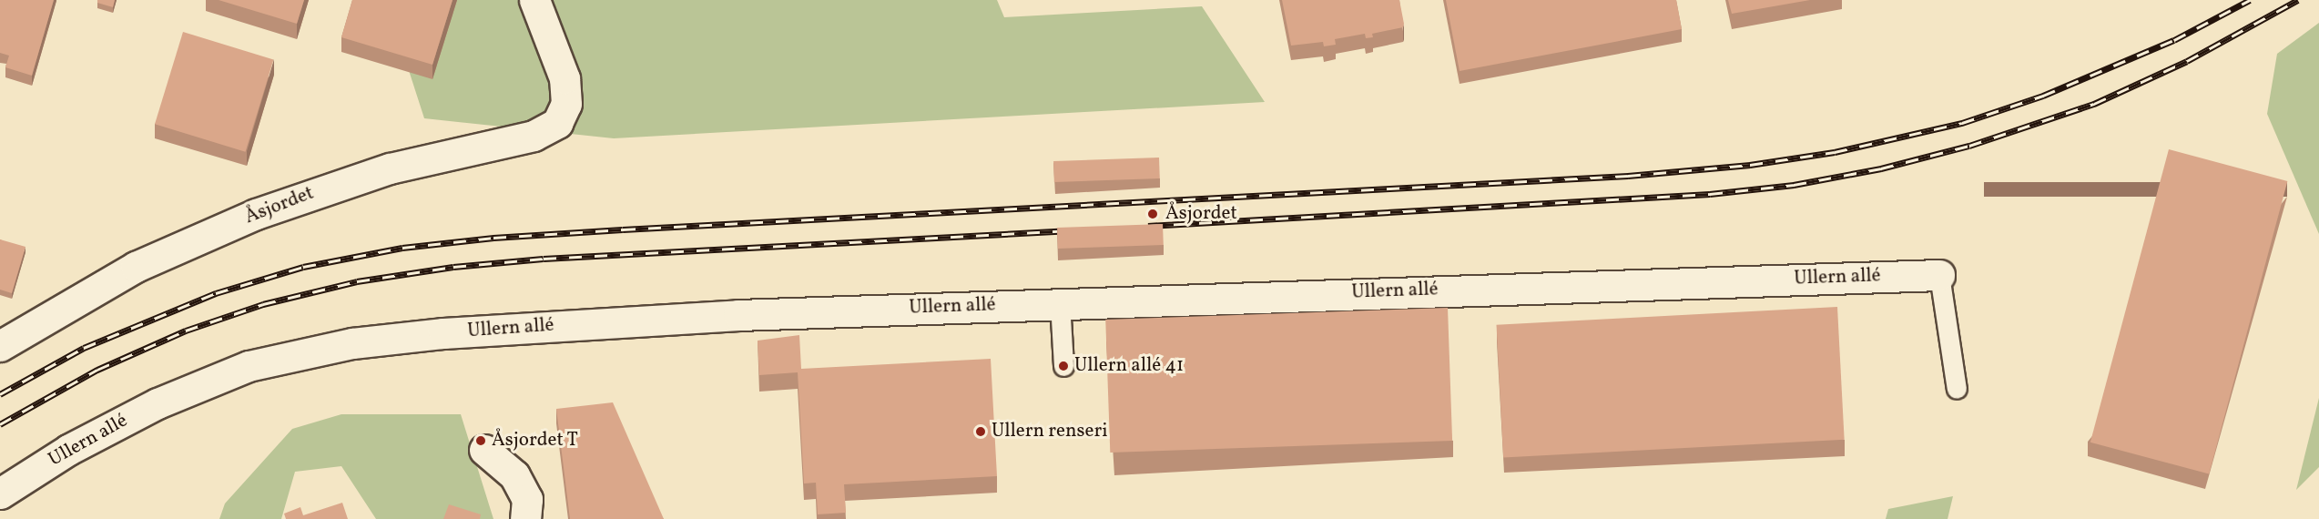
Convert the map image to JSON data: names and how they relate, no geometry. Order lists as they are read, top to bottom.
{
  "streets": {
    "street": ["Åsjordet", "Ullern allé"]
  },
  "places": [
    "Åsjordet",
    "Ullern allé 41",
    "Ullern renseri",
    "Åsjordet T"
  ]
}
